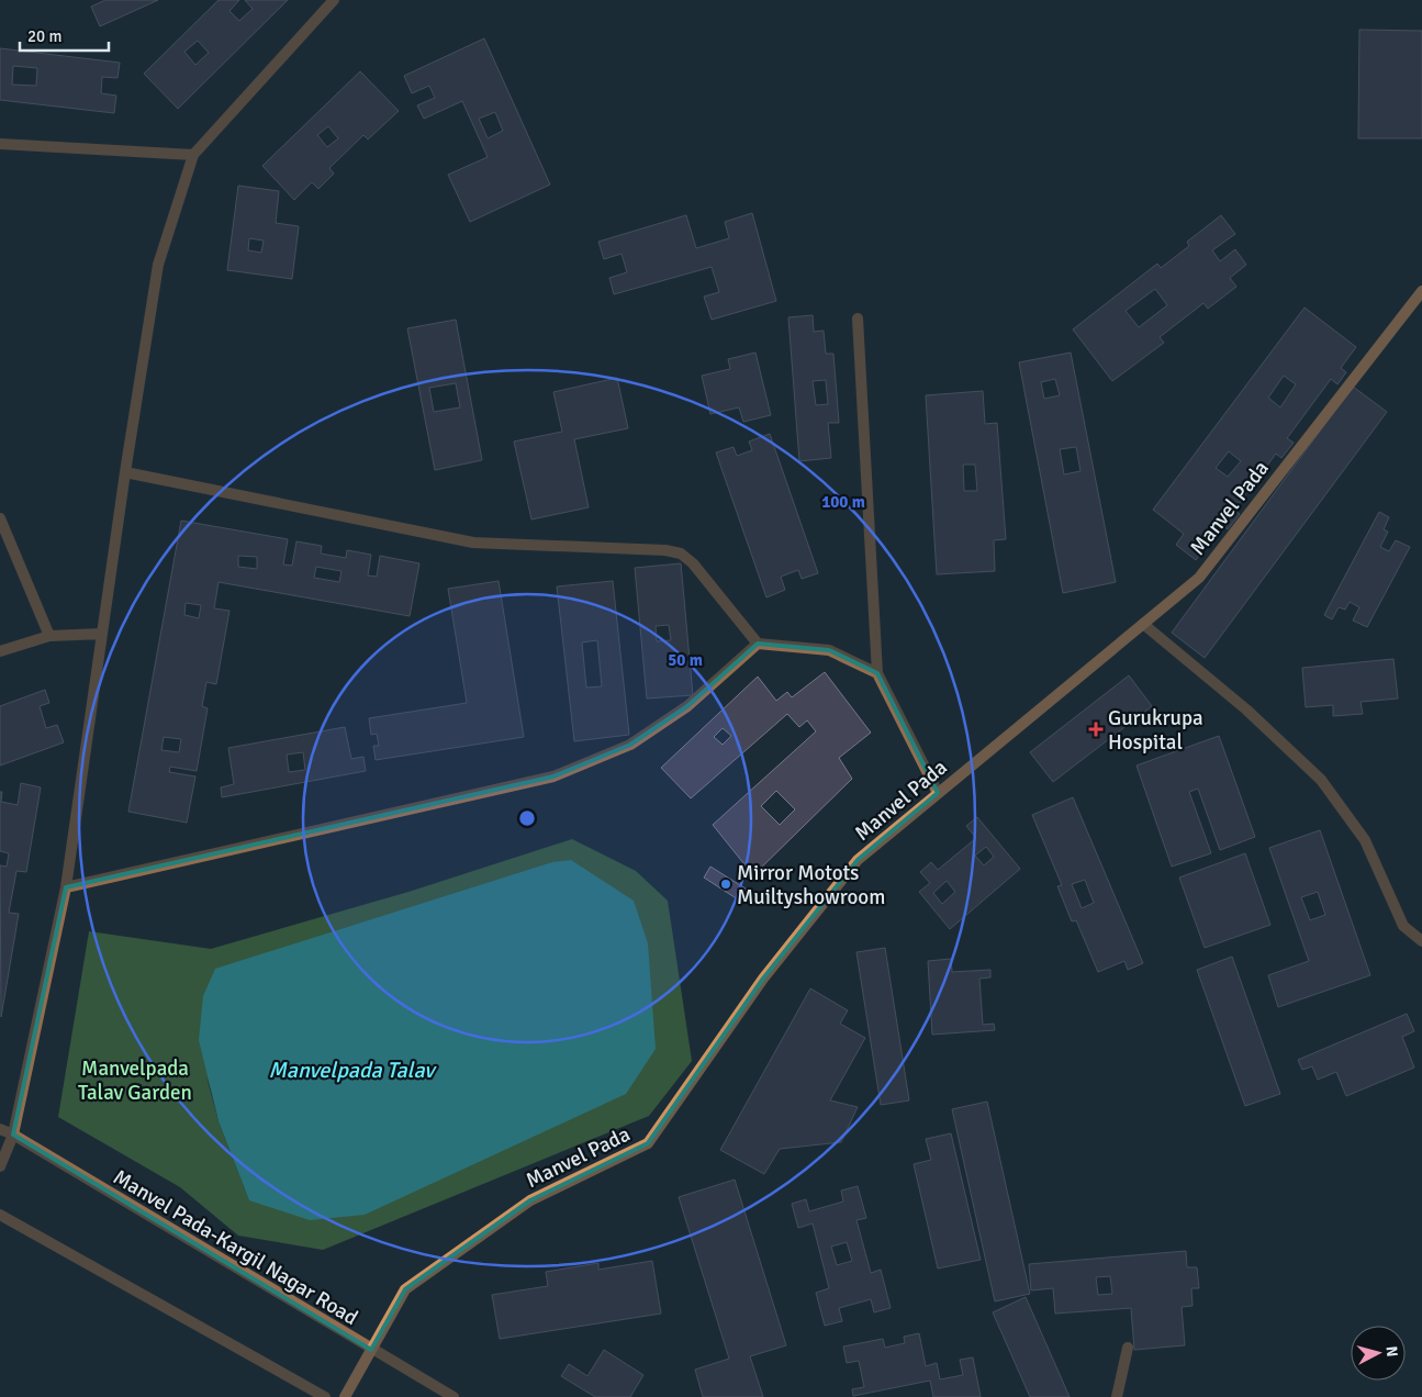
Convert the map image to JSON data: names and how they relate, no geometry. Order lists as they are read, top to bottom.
{
  "streets": {
    "main road": ["Manvel Pada"],
    "street": ["Manvel Pada-Kargil Nagar Road"]
  },
  "crossings": [
    ["Manvel Pada", "Manvel Pada-Kargil Nagar Road"]
  ],
  "water": ["Manvelpada Talav"],
  "parks": ["Manvelpada Talav Garden"],
  "places": {
    "health": ["Gurukrupa Hospital"],
    "other": ["Mirror Motots Muiltyshowroom"]
  },
  "scale_bar": "20 m",
  "north": "right",
  "rings": ["100 m", "50 m"]
}
